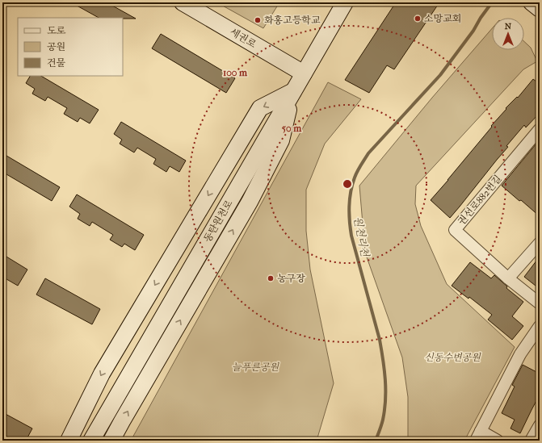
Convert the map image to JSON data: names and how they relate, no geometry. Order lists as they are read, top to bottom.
{
  "streets": {
    "main road": ["세권로", "동탄원천로"],
    "street": ["권선로882번길"]
  },
  "crossings": [
    ["세권로", "동탄원천로"]
  ],
  "water": ["원천리천"],
  "parks": ["신동수변공원", "늘푸른공원"],
  "places": ["소망교회", "화홍고등학교", "농구장"],
  "legend": ["도로", "공원", "건물"],
  "north": "top",
  "rings": ["100 m", "50 m"]
}
